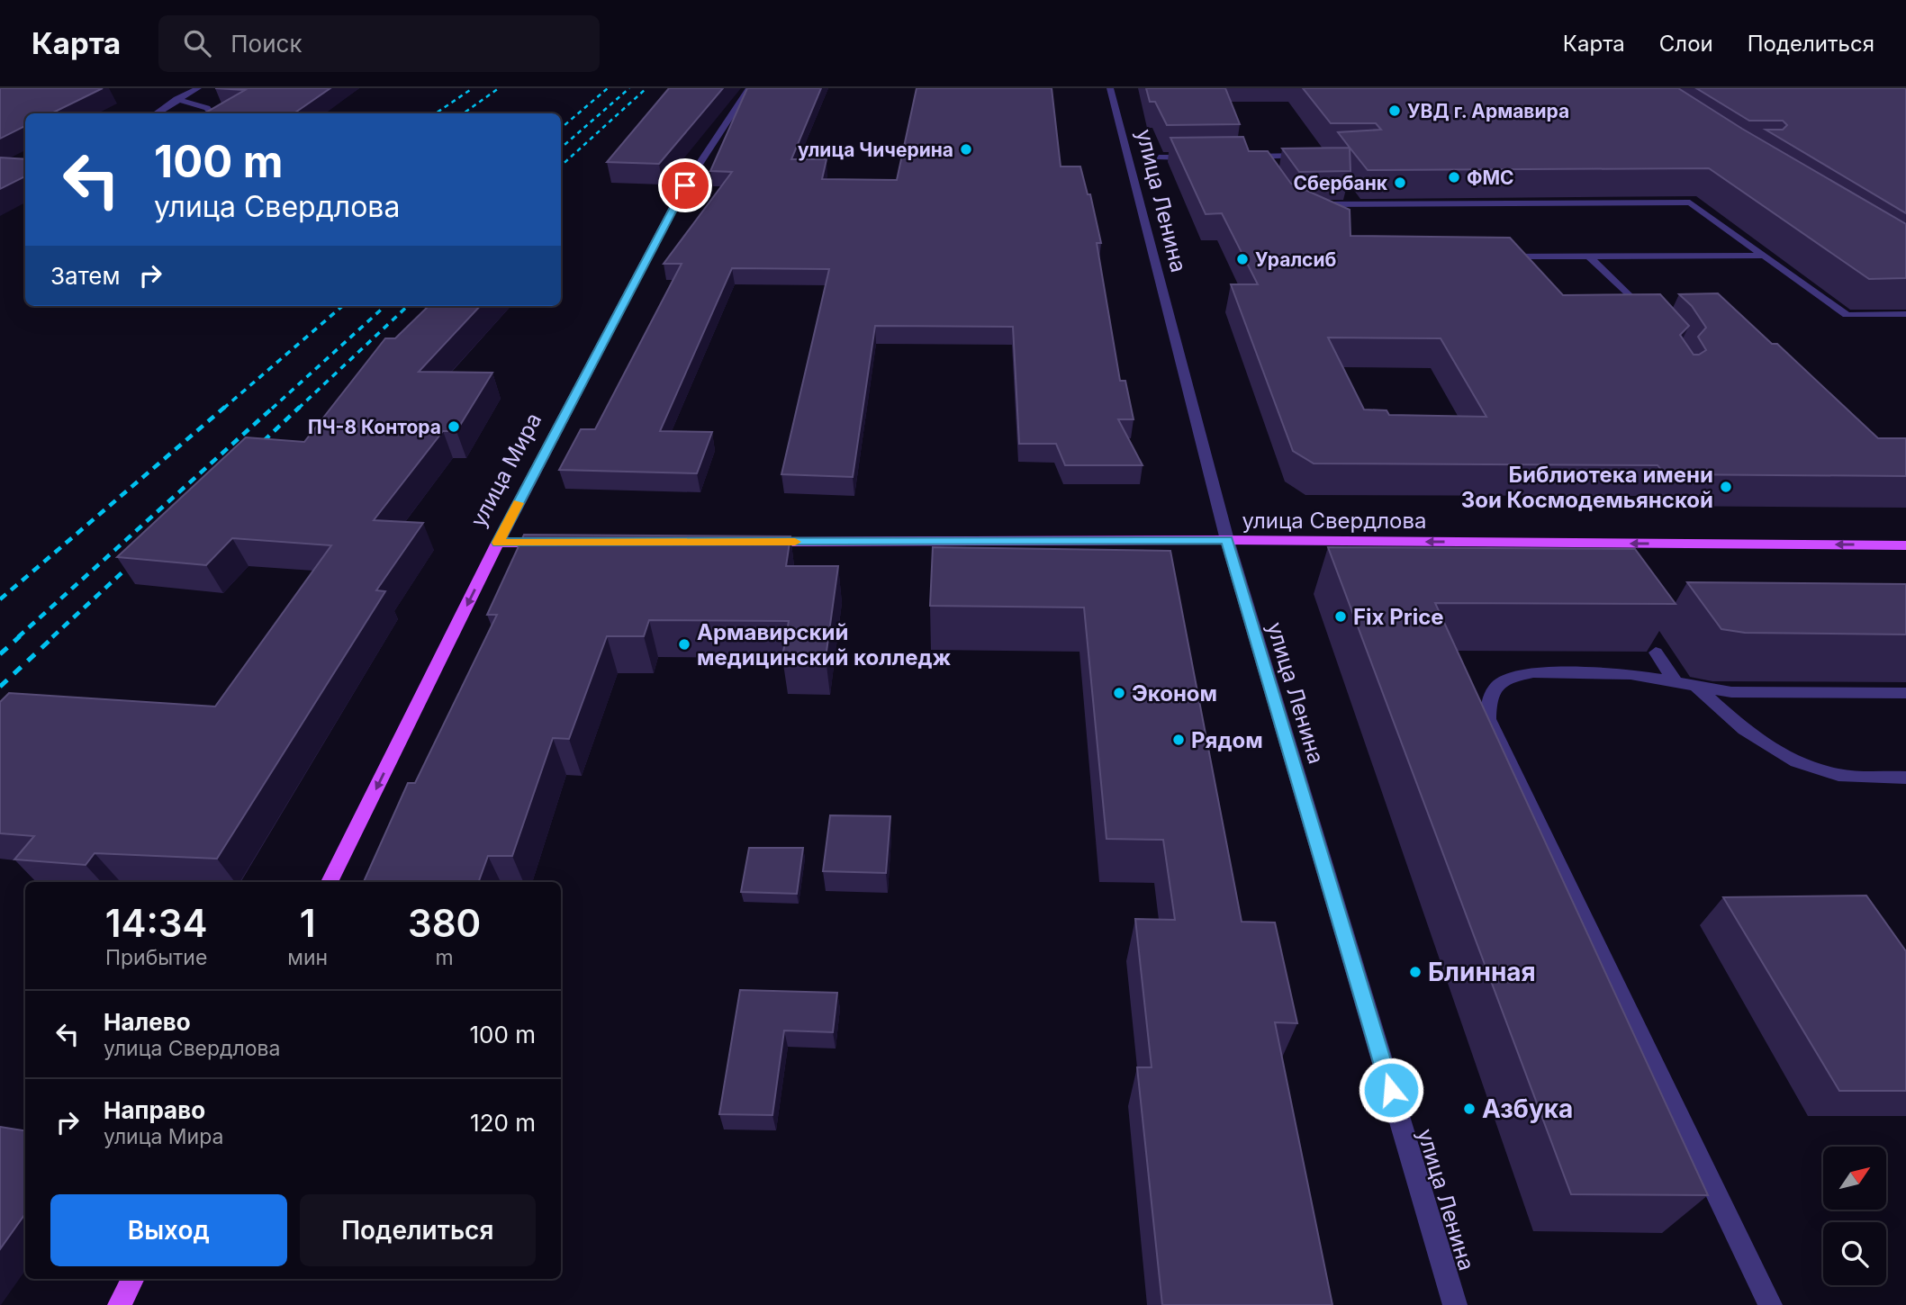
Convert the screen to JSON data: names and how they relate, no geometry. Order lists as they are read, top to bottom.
{
  "streets": {
    "main road": ["улица Мира", "улица Свердлова"],
    "street": ["улица Ленина"]
  },
  "crossings": [
    ["улица Ленина", "улица Свердлова"]
  ],
  "one_way": ["улица Мира", "улица Свердлова"],
  "places": [
    "УВД г. Армавира",
    "улица Чичерина",
    "ФМС",
    "Сбербанк",
    "Уралсиб",
    "ПЧ-8 Контора",
    "Библиотека имени Зои Космодемьянской",
    "Fix Price",
    "Армавирский медицинский колледж",
    "Эконом",
    "Рядом",
    "Блинная",
    "Азбука"
  ],
  "north": "top right",
  "page": {
    "header": "Карта",
    "search": "Поиск",
    "nav": ["Карта", "Слои", "Поделиться"],
    "turn": ["100 m", "улица Свердлова"],
    "then": "Затем",
    "eta": [
      "14:34",
      "Прибытие",
      "1",
      "мин",
      "380",
      "m"
    ],
    "list": [
      {
        "name": "Налево",
        "note": "улица Свердлова",
        "value": "100 m"
      },
      {
        "name": "Направо",
        "note": "улица Мира",
        "value": "120 m"
      }
    ],
    "buttons": ["Выход", "Поделиться"]
  }
}
